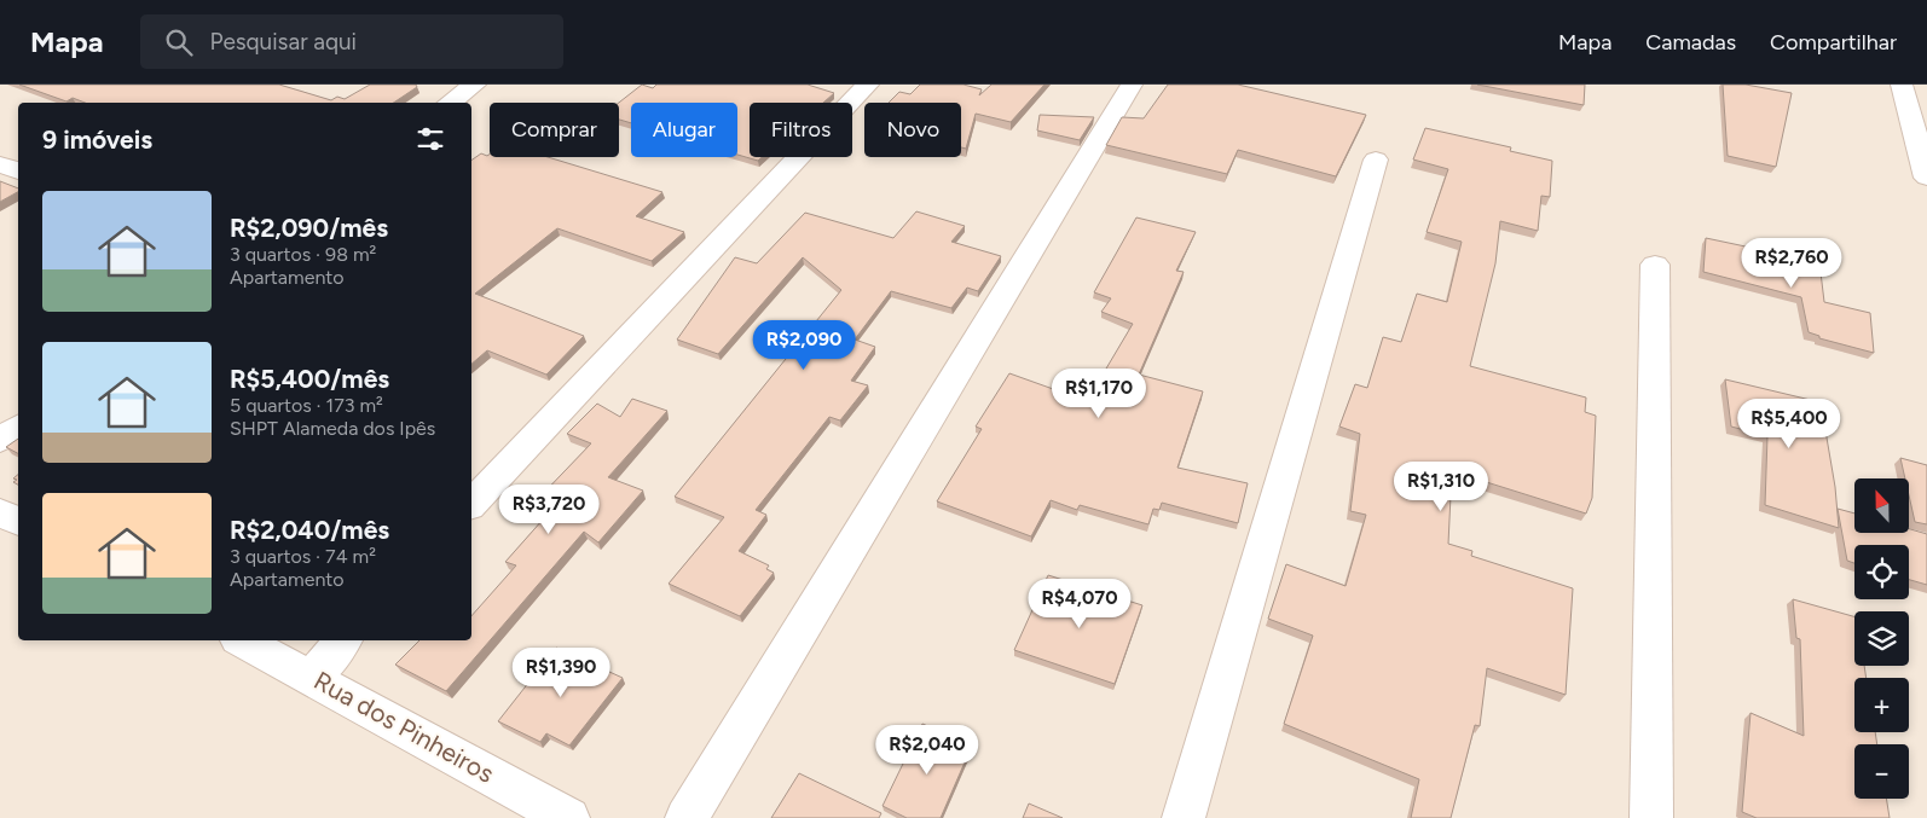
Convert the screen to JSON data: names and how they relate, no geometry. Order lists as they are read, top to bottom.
{
  "streets": {
    "street": ["Rua dos Pinheiros"]
  },
  "north": "top",
  "page": {
    "header": "Mapa",
    "search": "Pesquisar aqui",
    "nav": ["Mapa", "Camadas", "Compartilhar"],
    "chip": [
      "Comprar",
      "Alugar",
      "Filtros",
      "Novo"
    ],
    "heading": "9 imóveis",
    "list": [
      {
        "name": "R$2,090/mês",
        "note": "3 quartos · 98 m² · Apartamento"
      },
      {
        "name": "R$5,400/mês",
        "note": "5 quartos · 173 m² · SHPT Alameda dos Ipês"
      },
      {
        "name": "R$2,040/mês",
        "note": "3 quartos · 74 m² · Apartamento"
      }
    ],
    "price": [
      "R$2,760",
      "R$2,090",
      "R$1,170",
      "R$5,400",
      "R$1,310",
      "R$3,720",
      "R$4,070",
      "R$1,390",
      "R$2,040"
    ],
    "map_buttons": ["+", "−"]
  }
}
